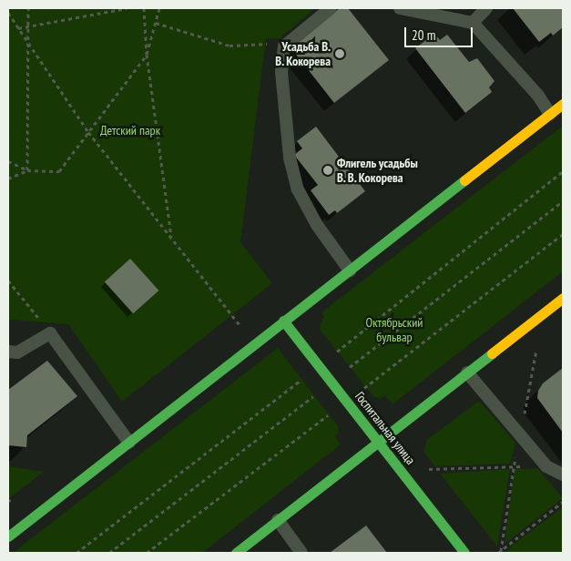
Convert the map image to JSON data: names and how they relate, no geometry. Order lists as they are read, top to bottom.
{
  "streets": {
    "street": ["Госпитальная улица"]
  },
  "parks": ["Детский парк", "Октябрьский бульвар"],
  "places": ["Усадьба В. В. Кокорева", "Флигель усадьбы В. В. Кокорева"],
  "scale_bar": "20 m"
}
